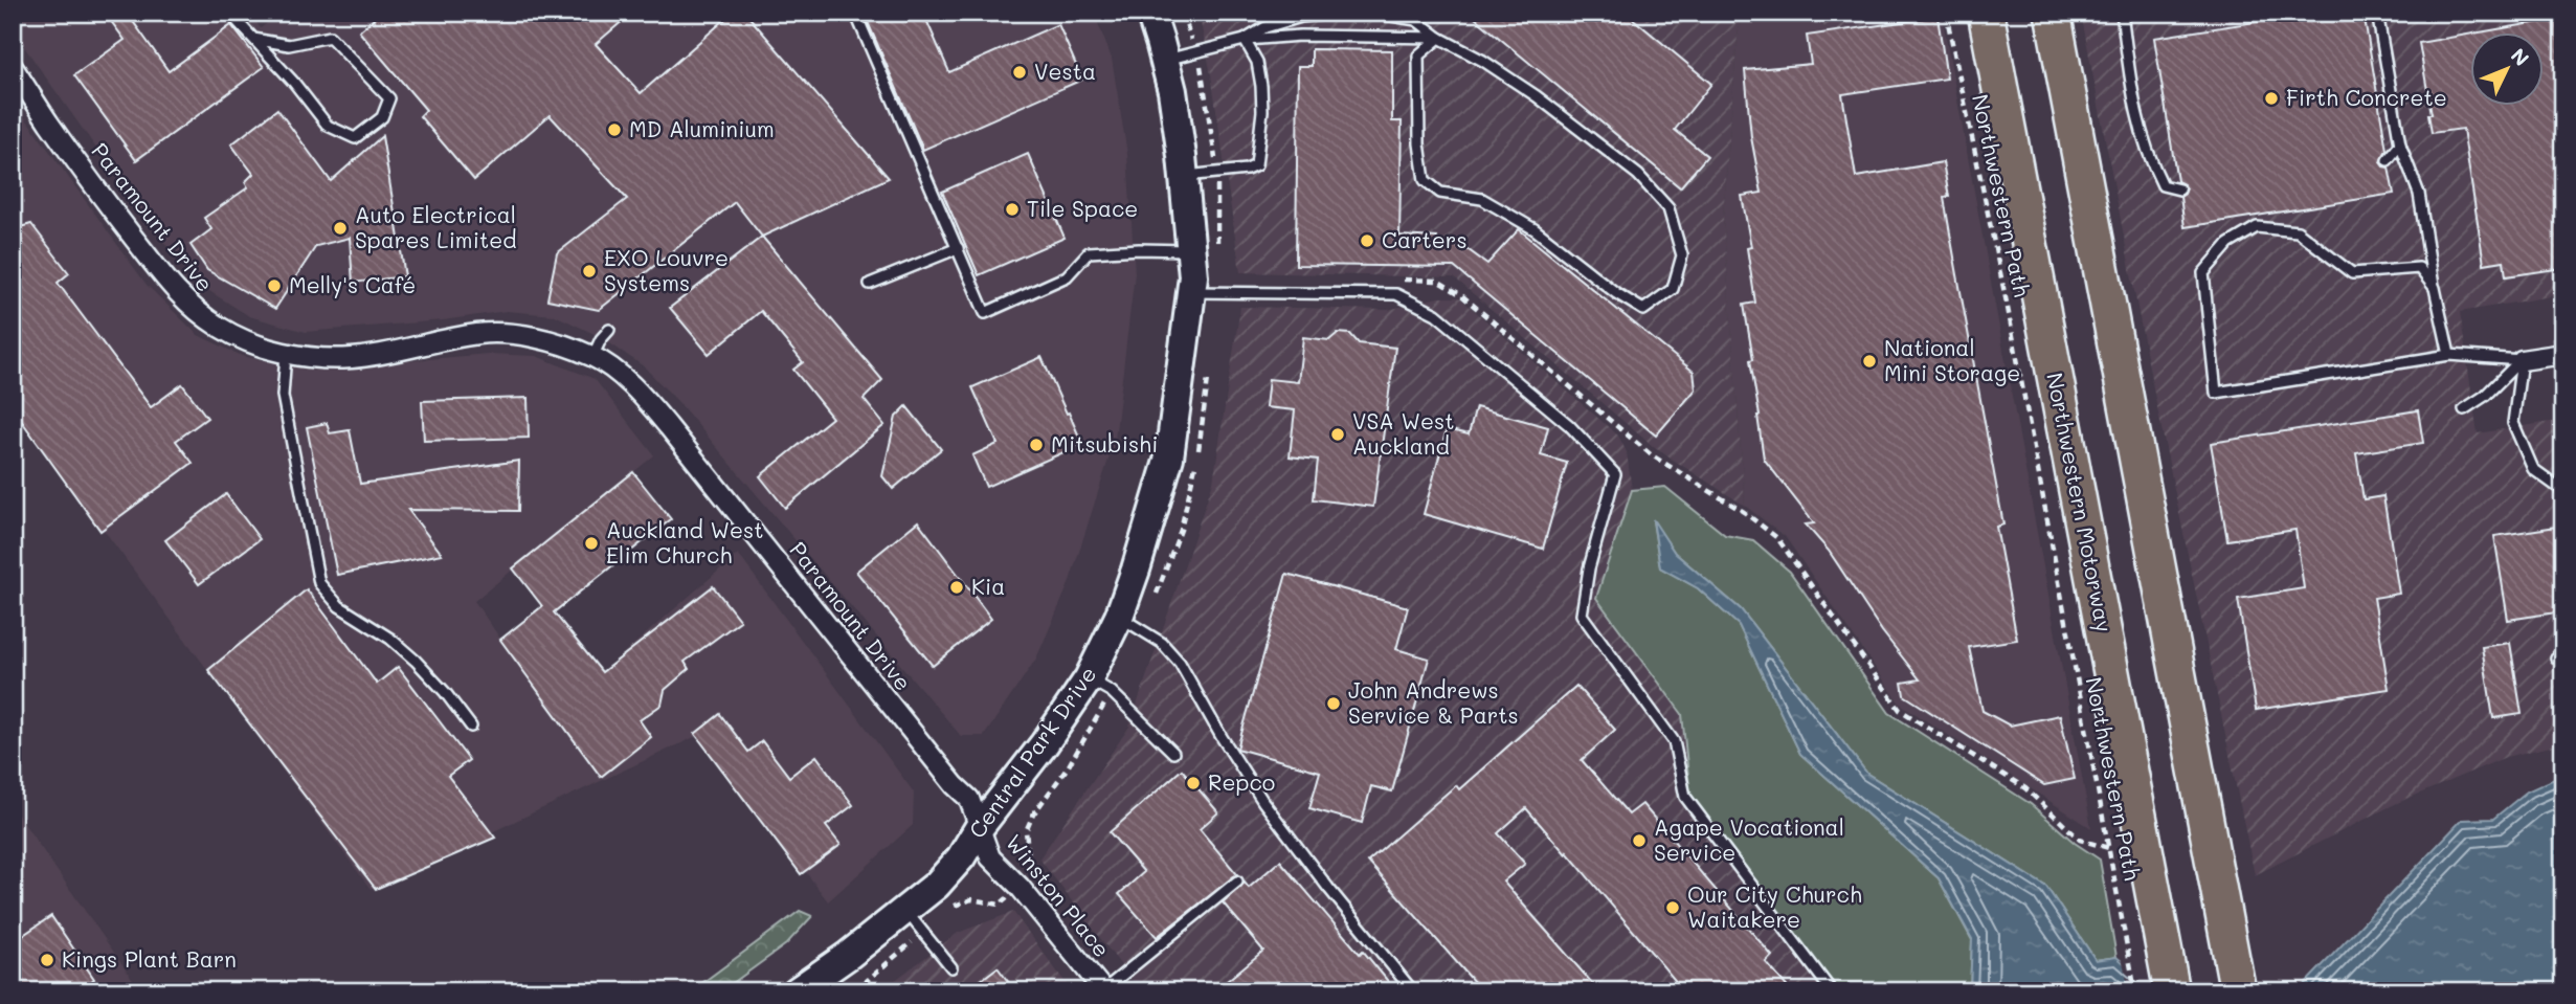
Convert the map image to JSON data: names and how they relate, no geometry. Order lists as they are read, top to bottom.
{
  "streets": {
    "highway": ["Northwestern Motorway"],
    "main road": ["Central Park Drive"],
    "street": ["Paramount Drive", "Winston Place"],
    "path": ["Northwestern Path"]
  },
  "crossings": [
    ["Paramount Drive", "Central Park Drive"],
    ["Paramount Drive", "Winston Place"],
    ["Central Park Drive", "Winston Place"]
  ],
  "places": [
    "Vesta",
    "Firth Concrete",
    "MD Aluminium",
    "Tile Space",
    "Auto Electrical Spares Limited",
    "Carters",
    "EXO Louvre Systems",
    "Melly's Café",
    "National Mini Storage",
    "VSA West Auckland",
    "Mitsubishi",
    "Auckland West Elim Church",
    "Kia",
    "John Andrews Service & Parts",
    "Repco",
    "Agape Vocational Service",
    "Our City Church Waitakere",
    "Kings Plant Barn"
  ],
  "north": "top right"
}
